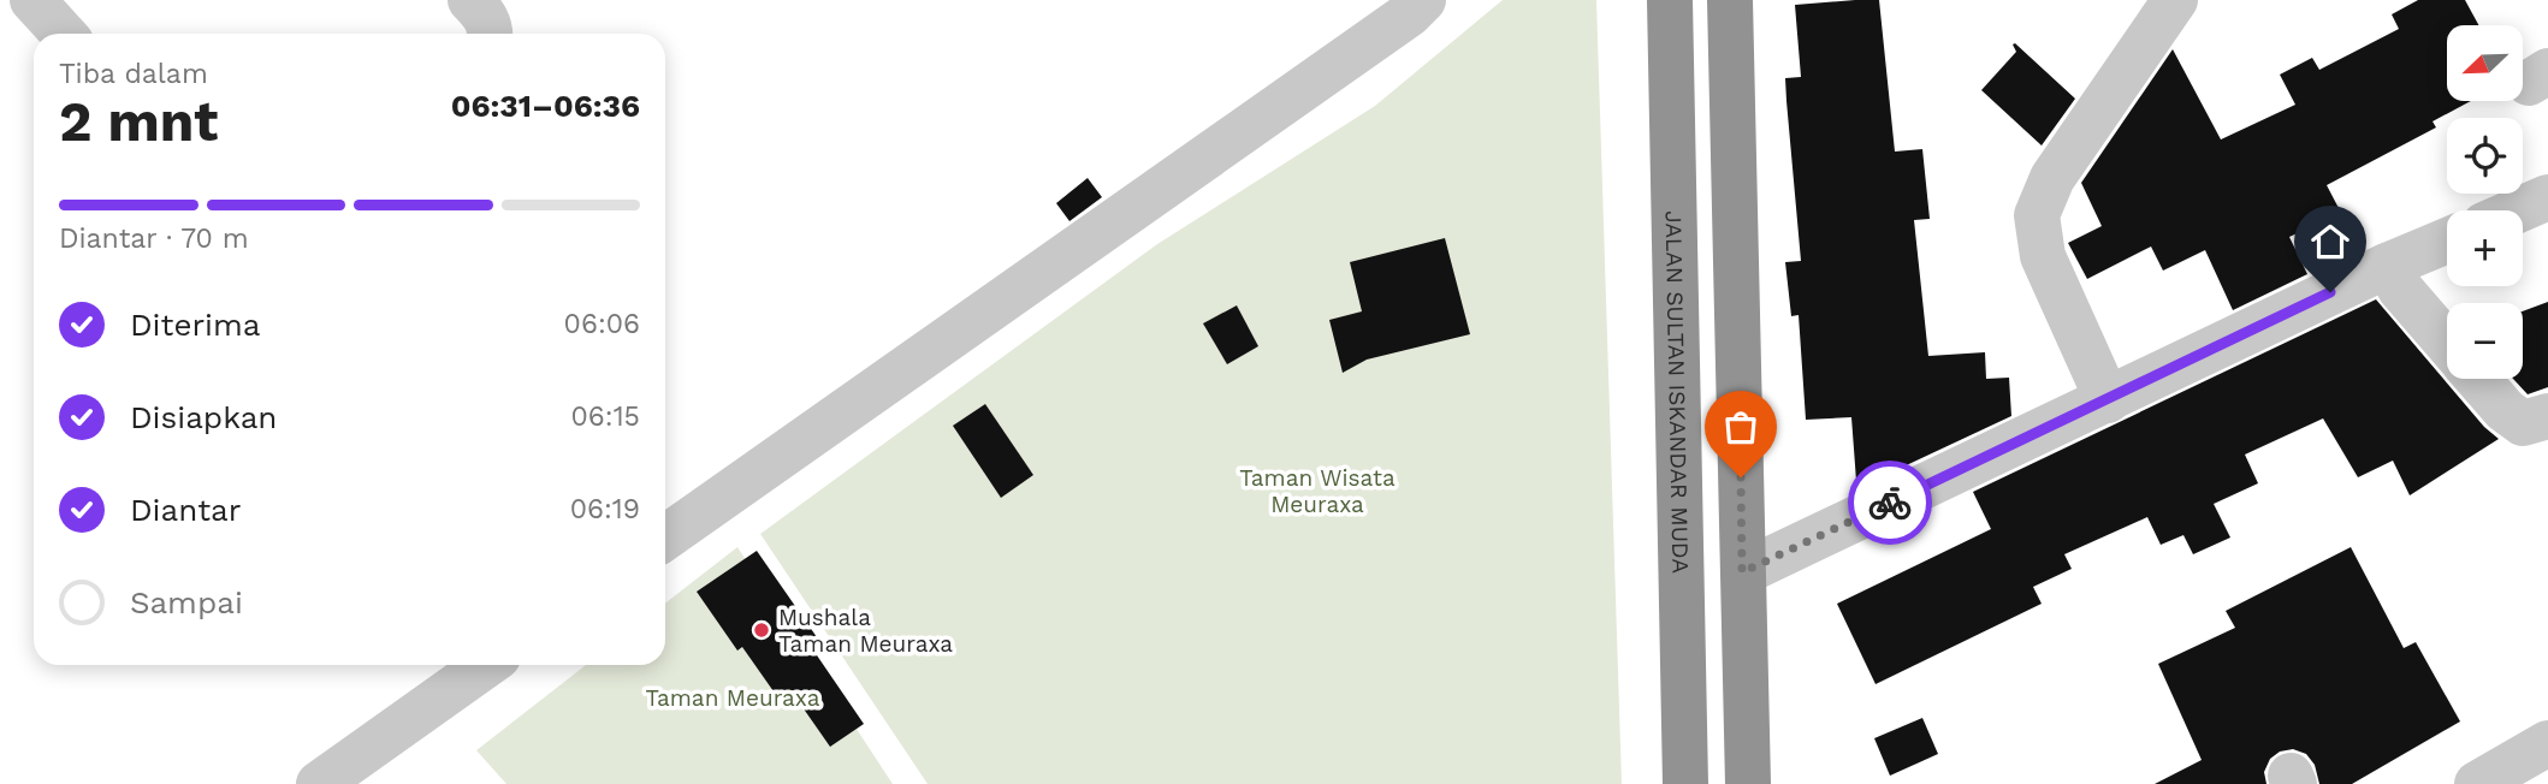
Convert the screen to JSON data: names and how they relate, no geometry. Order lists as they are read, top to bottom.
{
  "streets": {
    "highway": ["JALAN SULTAN ISKANDAR MUDA"]
  },
  "parks": ["Taman Wisata Meuraxa", "Taman Meuraxa"],
  "places": ["Mushala Taman Meuraxa"],
  "north": "bottom left",
  "page": {
    "map_buttons": ["+", "−"],
    "heading": ["2 mnt", "Tiba dalam", "06:31–06:36"],
    "bar": "Diantar · 70 m",
    "list": [
      ["Diterima", "06:06"],
      ["Disiapkan", "06:15"],
      ["Diantar", "06:19"],
      "Sampai"
    ]
  }
}
